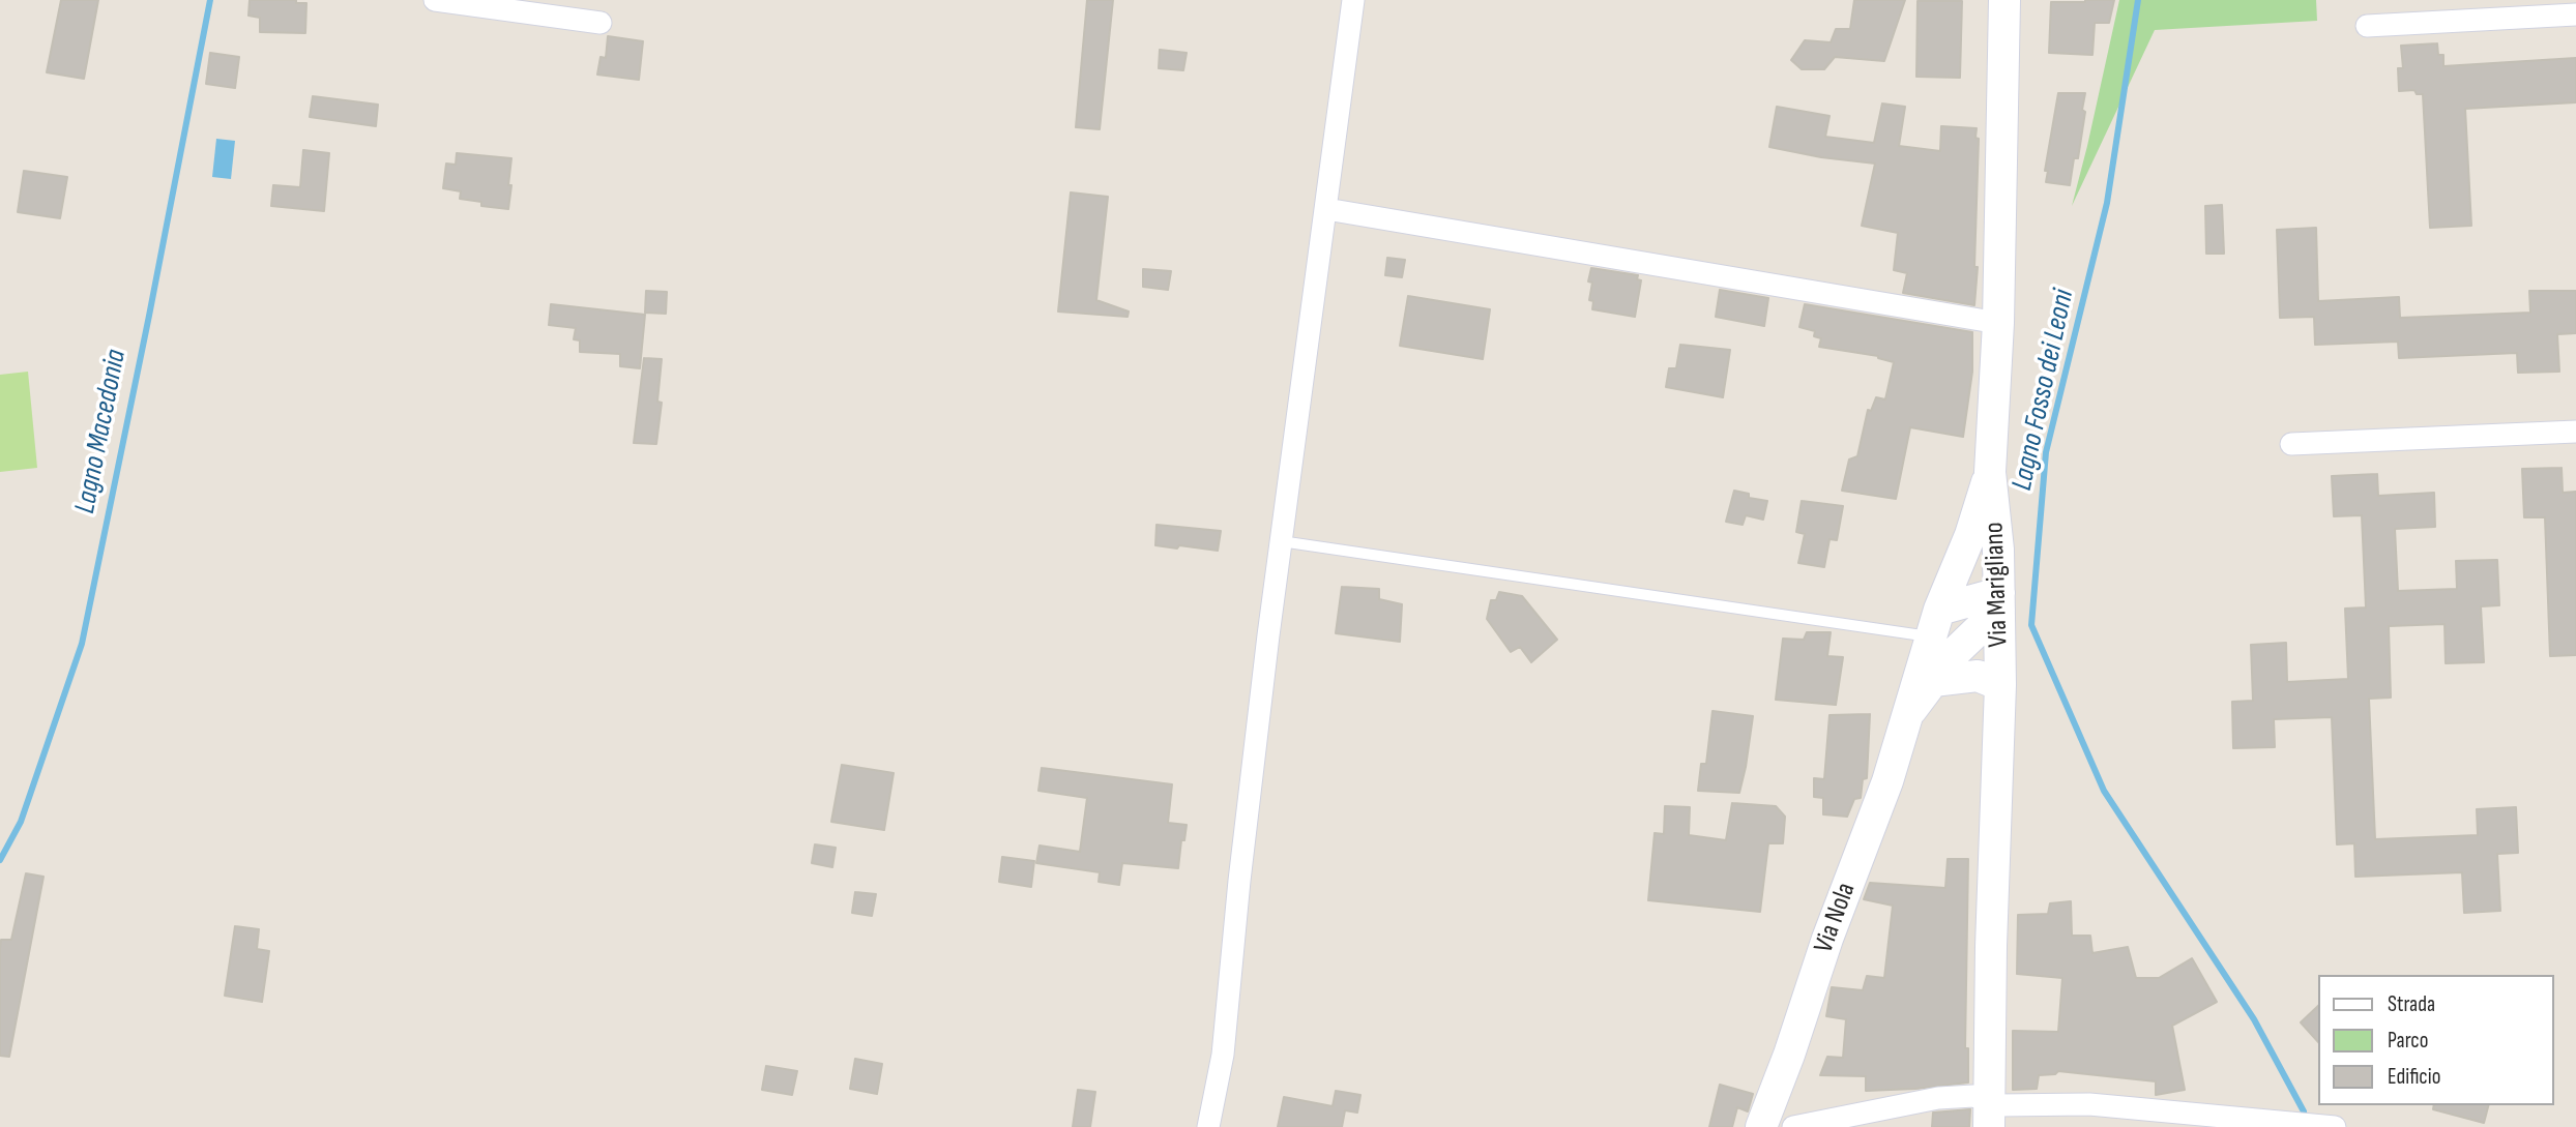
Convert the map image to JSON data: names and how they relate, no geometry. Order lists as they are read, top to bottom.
{
  "streets": {
    "street": ["Via Marigliano", "Via Nola"]
  },
  "crossings": [
    ["Via Marigliano", "Via Nola"]
  ],
  "water": ["Lagno Fosso dei Leoni", "Lagno Macedonia"],
  "legend": ["Strada", "Parco", "Edificio"]
}
